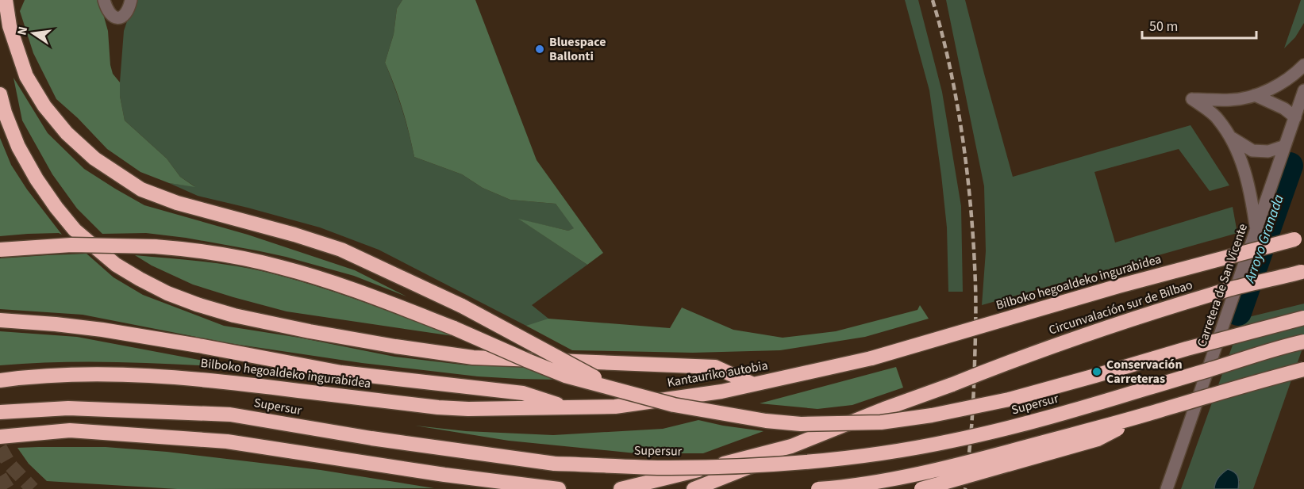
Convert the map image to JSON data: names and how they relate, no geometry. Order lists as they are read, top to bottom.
{
  "streets": {
    "highway": [
      "Bilboko hegoaldeko ingurabidea",
      "Circunvalación sur de Bilbao",
      "Kantauriko autobia",
      "Supersur"
    ],
    "street": ["Carretera de San Vicente"]
  },
  "crossings": [
    ["Bilboko hegoaldeko ingurabidea", "Kantauriko autobia"]
  ],
  "water": ["Arroyo Granada"],
  "places": ["Bluespace Ballonti", "Conservación Carreteras"],
  "scale_bar": "50 m",
  "north": "left"
}
